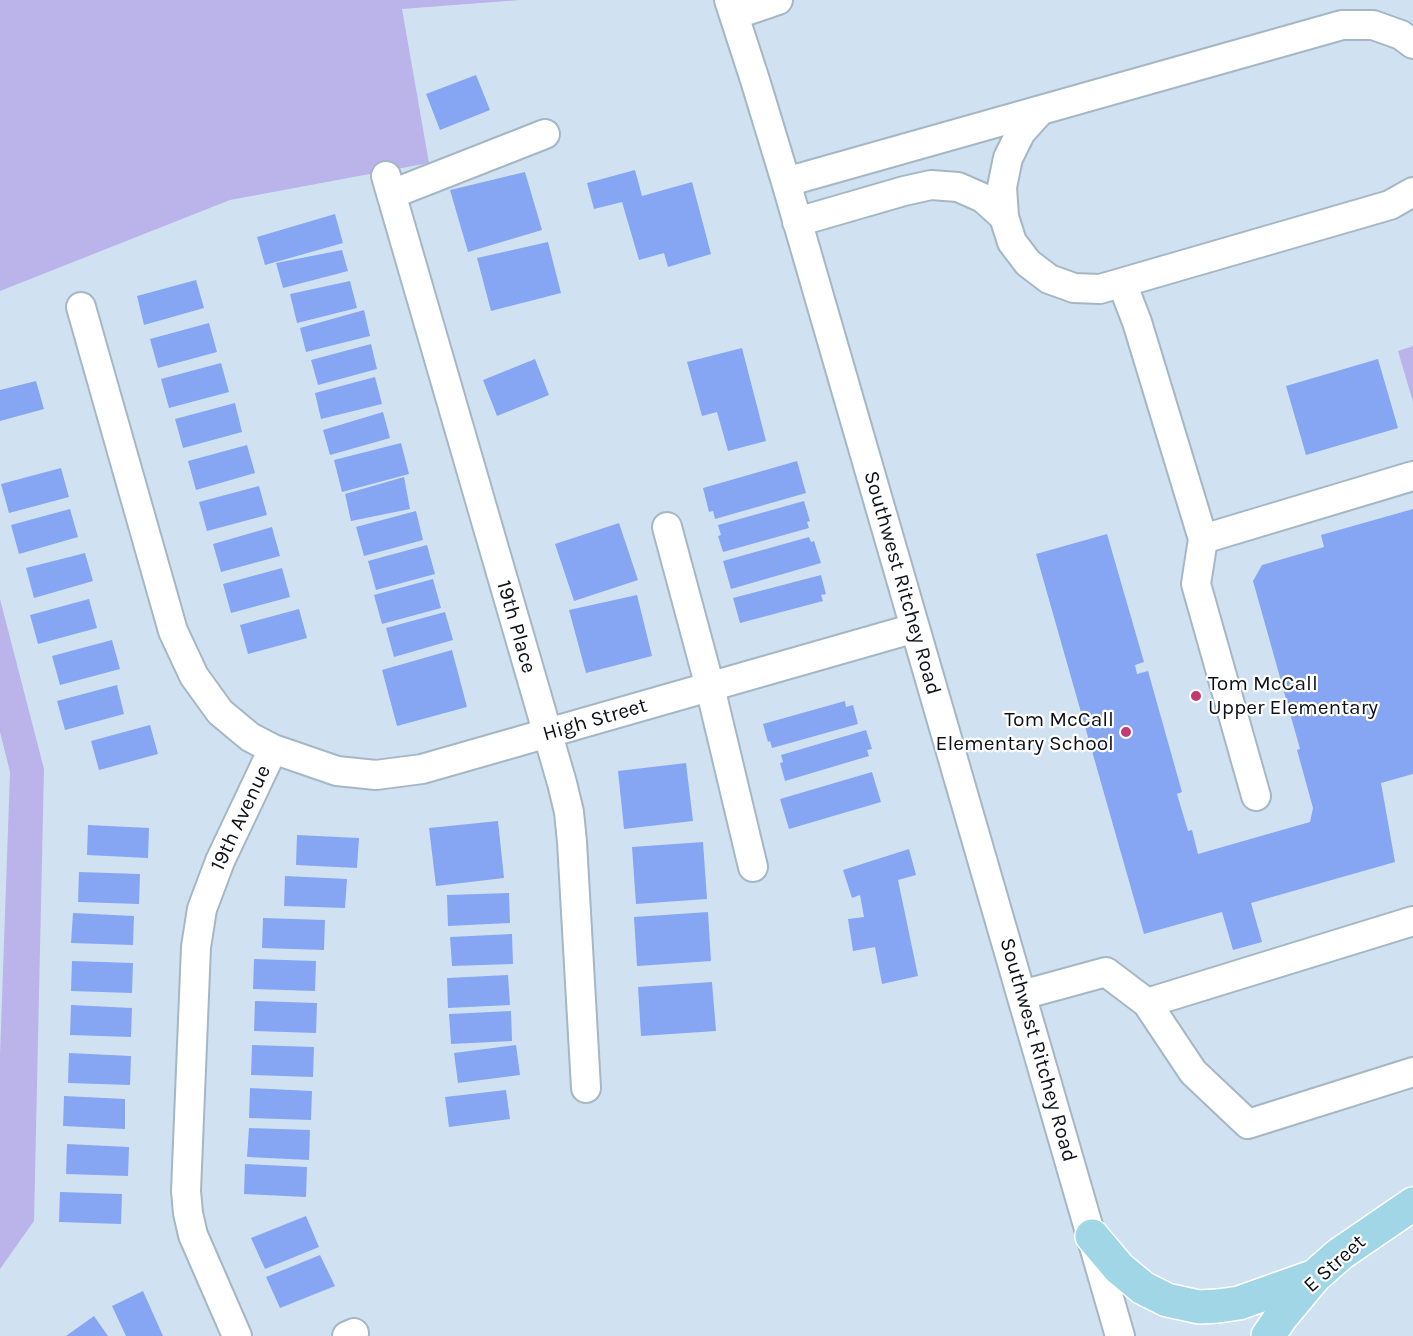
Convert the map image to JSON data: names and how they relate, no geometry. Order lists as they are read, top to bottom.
{
  "streets": {
    "main road": ["E Street"],
    "street": [
      "Southwest Ritchey Road",
      "19th Place",
      "High Street",
      "19th Avenue"
    ]
  },
  "crossings": [
    ["Southwest Ritchey Road", "High Street"],
    ["19th Place", "High Street"],
    ["High Street", "19th Avenue"]
  ],
  "places": ["Tom McCall Upper Elementary", "Tom McCall Elementary School"]
}
